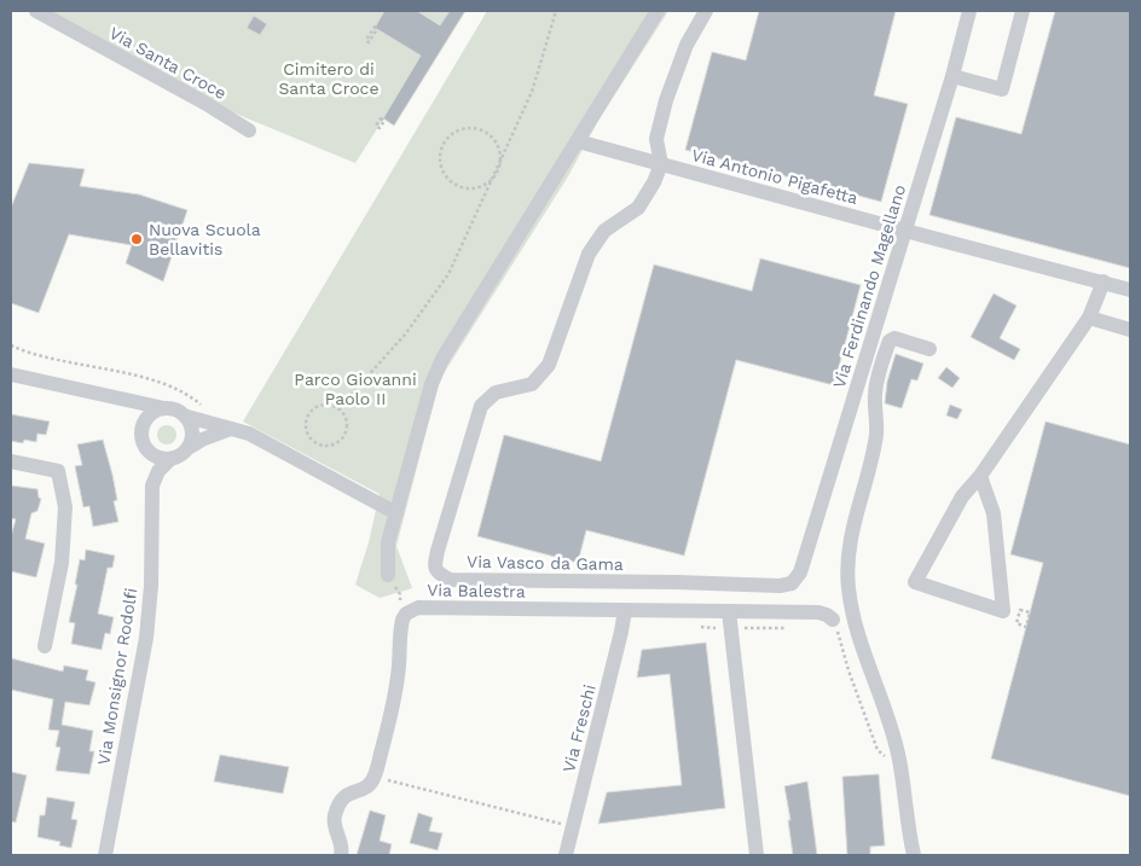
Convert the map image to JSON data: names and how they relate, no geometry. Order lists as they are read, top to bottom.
{
  "streets": {
    "street": [
      "Via Santa Croce",
      "Via Antonio Pigafetta",
      "Via Ferdinando Magellano",
      "Via Vasco da Gama",
      "Via Balestra",
      "Via Monsignor Rodolfi",
      "Via Freschi"
    ]
  },
  "crossings": [
    ["Via Antonio Pigafetta", "Via Ferdinando Magellano"],
    ["Via Antonio Pigafetta", "Via Vasco da Gama"],
    ["Via Ferdinando Magellano", "Via Vasco da Gama"],
    ["Via Balestra", "Via Freschi"]
  ],
  "parks": ["Cimitero di Santa Croce", "Parco Giovanni Paolo II"],
  "places": ["Nuova Scuola Bellavitis"]
}
